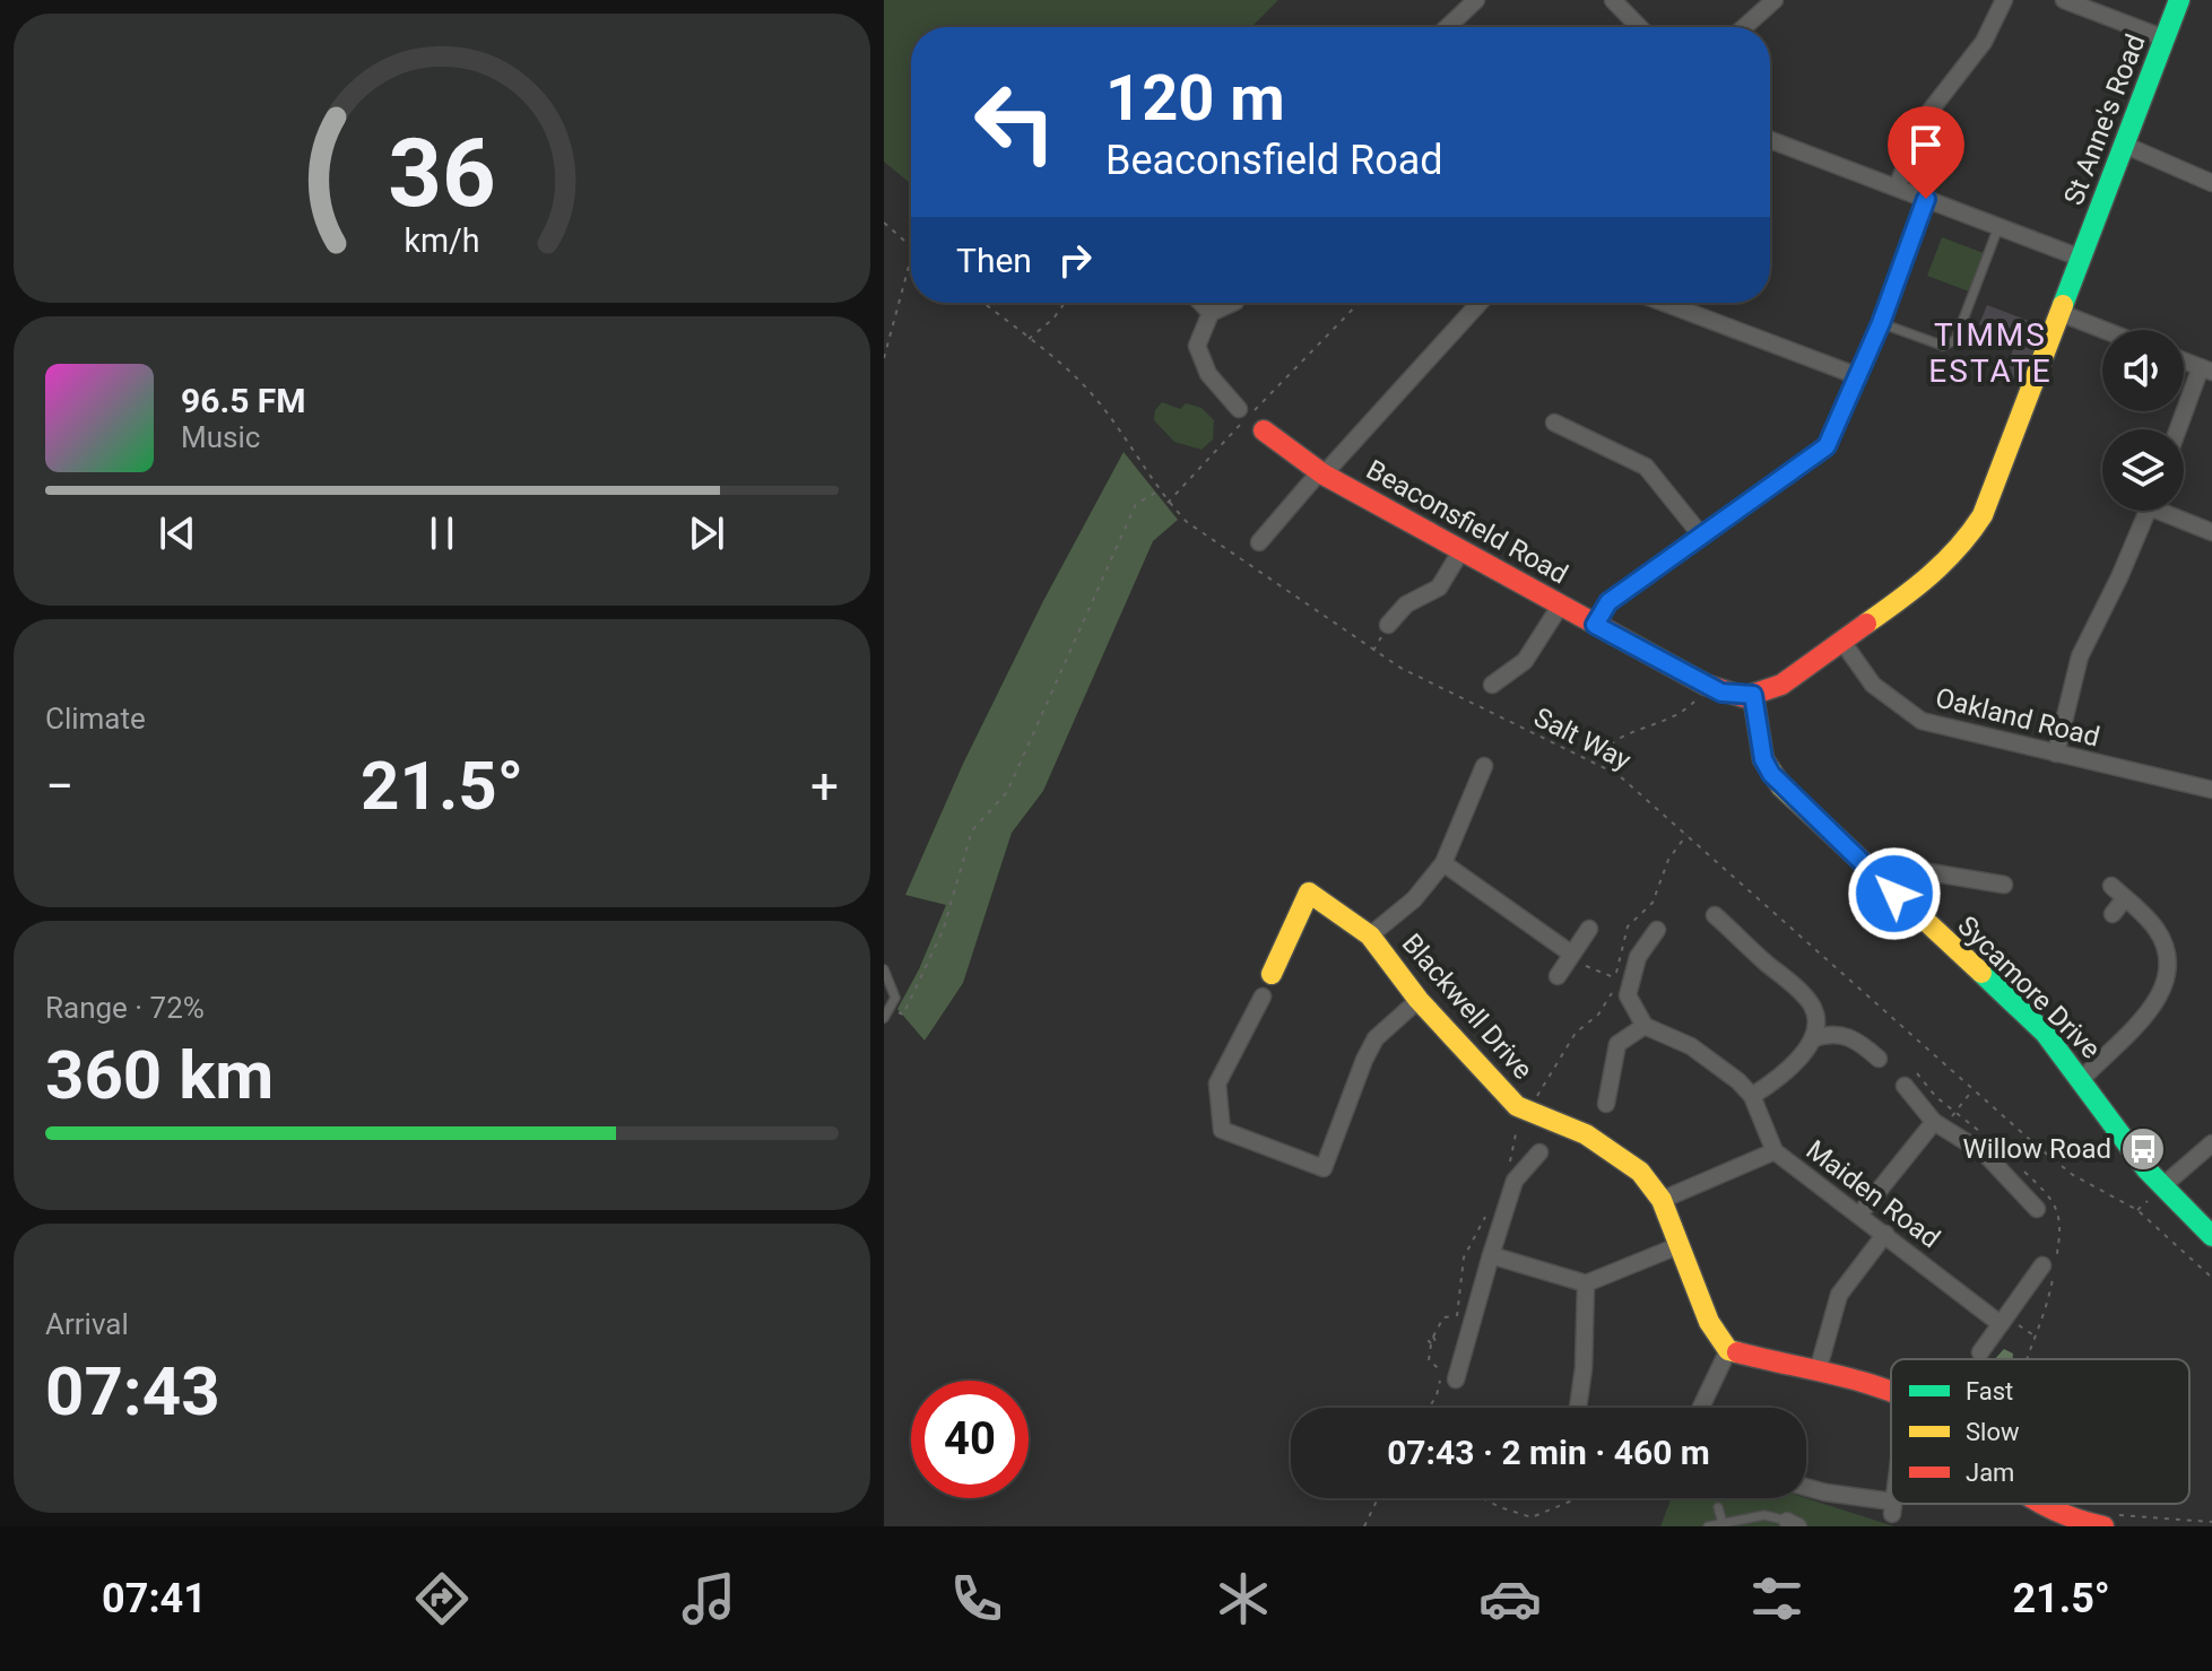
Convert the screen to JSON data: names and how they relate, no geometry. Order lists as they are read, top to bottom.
{
  "streets": {
    "street": [
      "St Anne's Road",
      "Beaconsfield Road",
      "Oakland Road",
      "Sycamore Drive",
      "Blackwell Drive",
      "Maiden Road"
    ],
    "path": ["Salt Way"]
  },
  "crossings": [
    ["Beaconsfield Road", "Sycamore Drive"]
  ],
  "districts": ["TIMMS ESTATE"],
  "places": {
    "bus stop": ["Willow Road"]
  },
  "legend": ["Fast", "Slow", "Jam"],
  "page": {
    "turn": ["120 m", "Beaconsfield Road"],
    "then": "Then",
    "song": ["96.5 FM", "Music"],
    "tile": [
      "Climate",
      ["Range · 72%", "360 km"],
      ["Arrival", "07:43"]
    ],
    "heat": ["−", "21.5°", "+"],
    "limit": "40",
    "trip": "07:43 · 2 min · 460 m",
    "tabs": ["07:41", "21.5°"],
    "gauge": ["36", "km/h"]
  }
}
